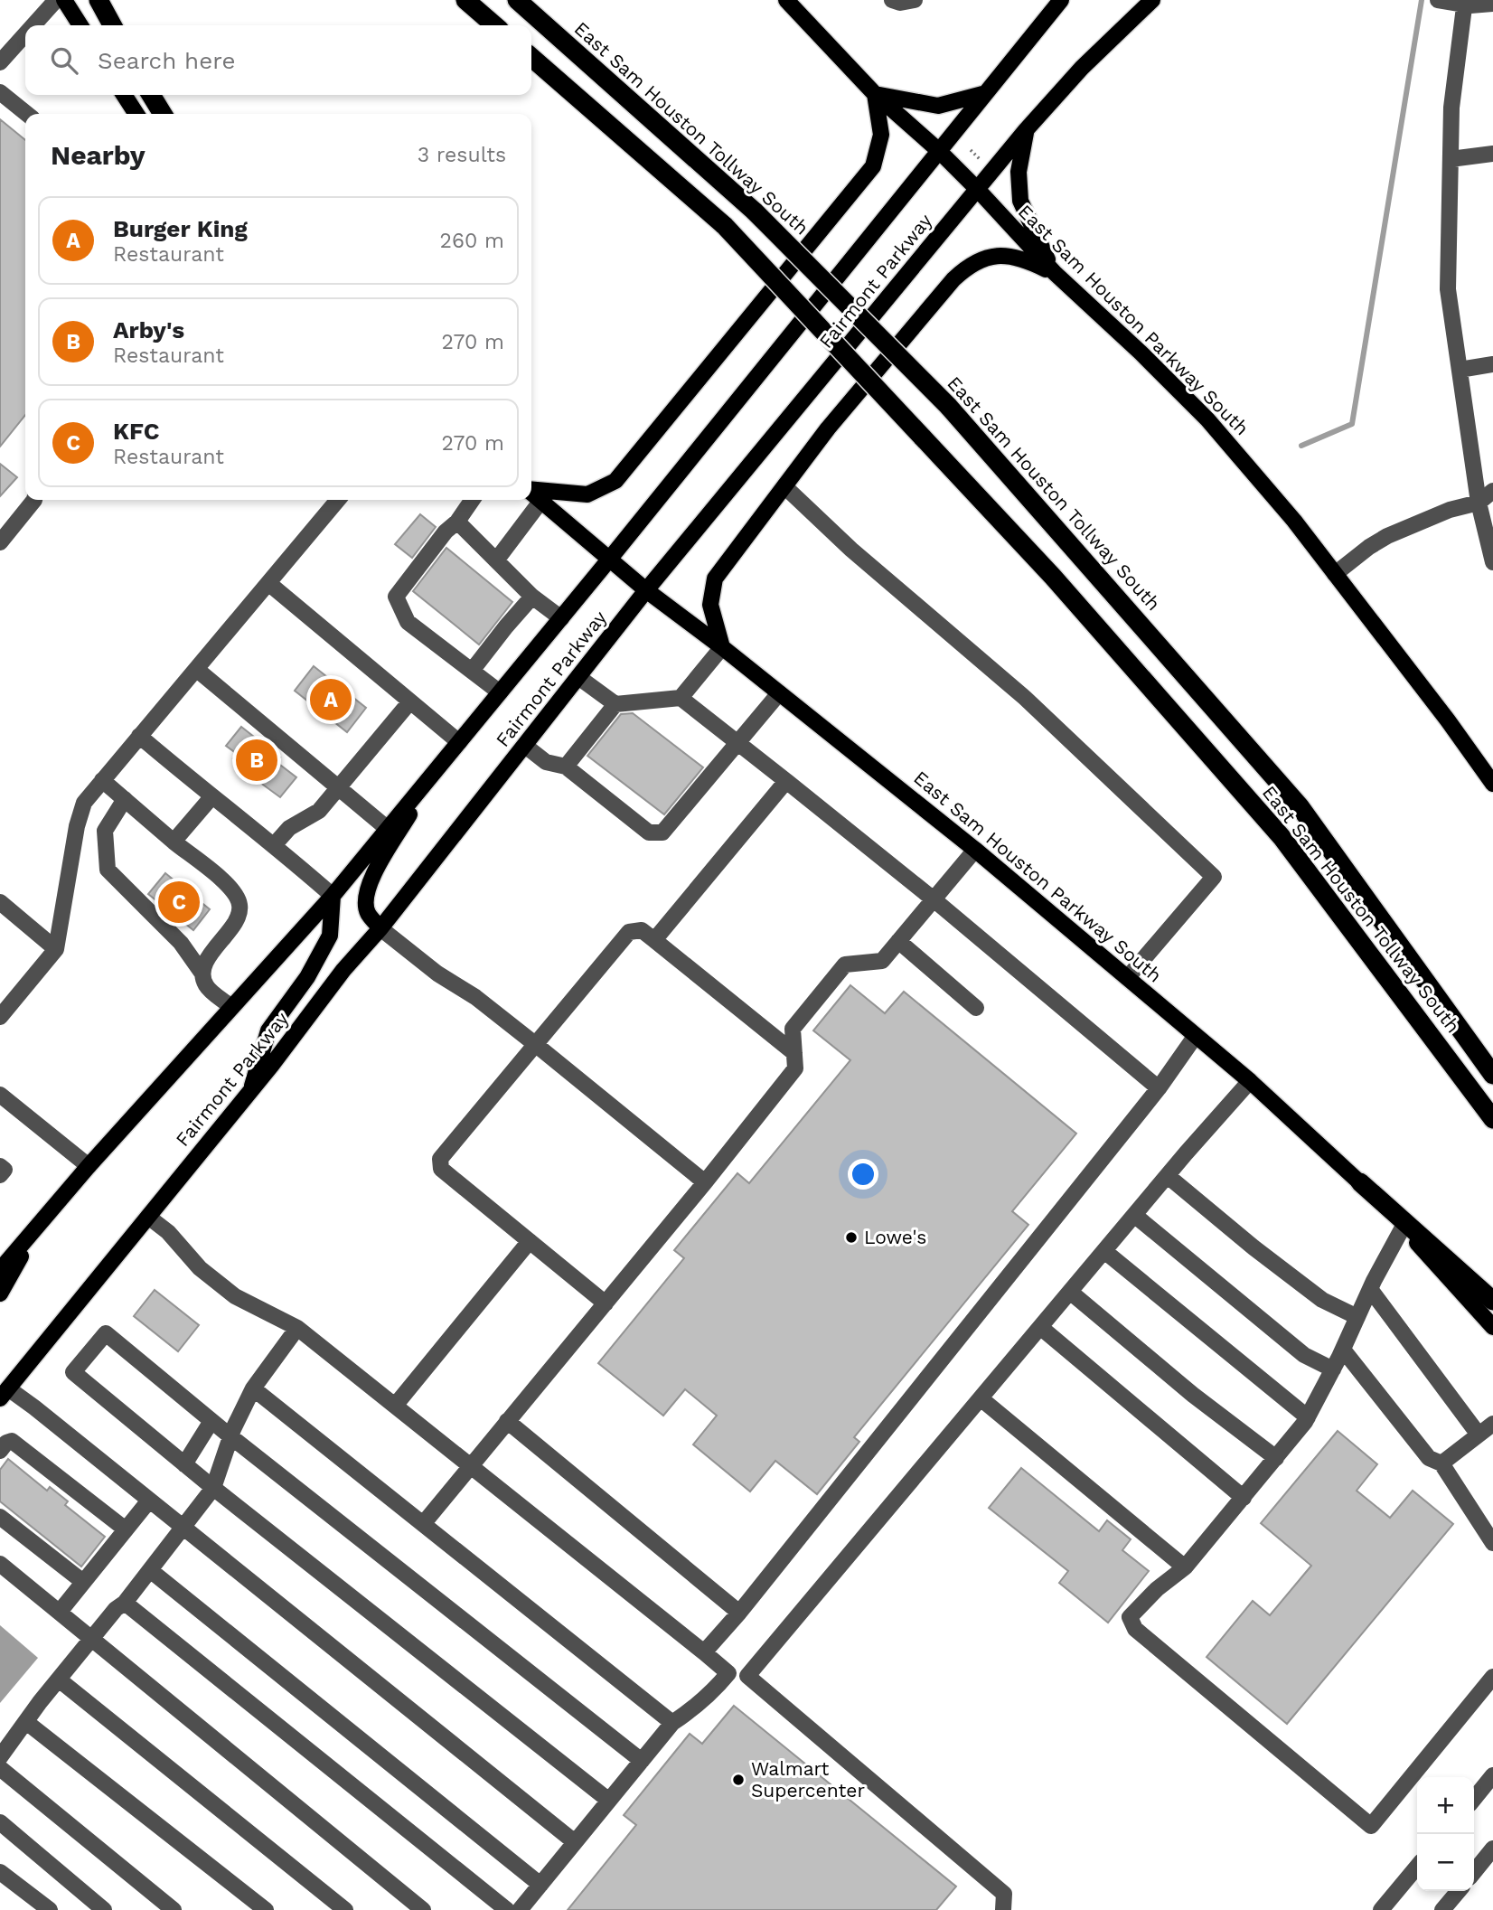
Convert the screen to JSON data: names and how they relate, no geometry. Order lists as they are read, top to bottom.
{
  "streets": {
    "highway": ["East Sam Houston Tollway South"],
    "main road": ["Fairmont Parkway", "East Sam Houston Parkway South"]
  },
  "crossings": [
    ["Fairmont Parkway", "East Sam Houston Parkway South"]
  ],
  "places": ["Lowe's", "Walmart Supercenter"],
  "page": {
    "search": "Search here",
    "heading": ["Nearby", "3 results"],
    "list": [
      {
        "mark": "A",
        "name": "Burger King",
        "note": "Restaurant",
        "value": "260 m"
      },
      {
        "mark": "B",
        "name": "Arby's",
        "note": "Restaurant",
        "value": "270 m"
      },
      {
        "mark": "C",
        "name": "KFC",
        "note": "Restaurant",
        "value": "270 m"
      }
    ],
    "pins": ["A", "B", "C"],
    "map_buttons": ["+", "−"]
  }
}
